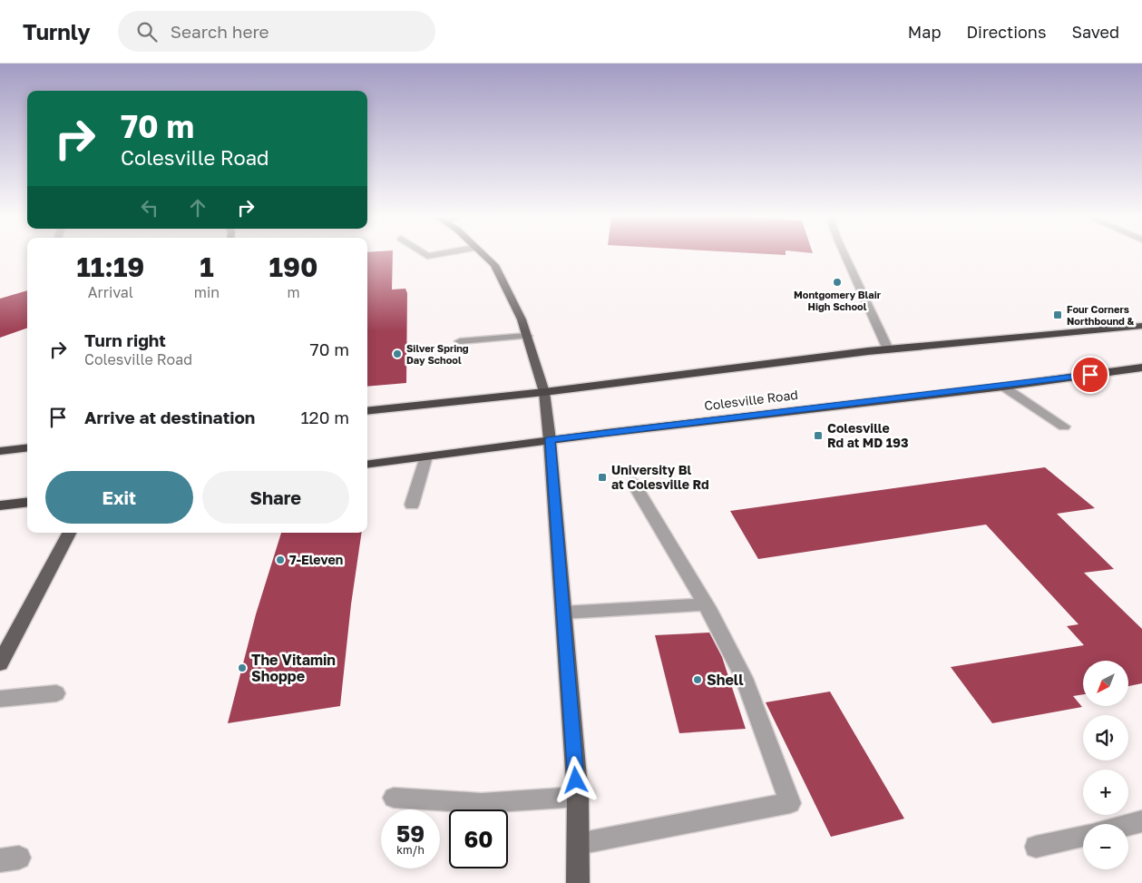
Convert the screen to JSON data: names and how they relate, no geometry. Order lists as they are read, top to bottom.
{
  "streets": {
    "highway": ["Colesville Road"]
  },
  "places": {
    "other": [
      "Montgomery Blair High School",
      "Silver Spring Day School",
      "7-Eleven",
      "The Vitamin Shoppe",
      "Shell"
    ],
    "transit": ["Four Corners Northbound &", "Colesville Rd at MD 193", "University Bl at Colesville Rd"]
  },
  "north": "bottom left",
  "page": {
    "header": "Turnly",
    "search": "Search here",
    "nav": ["Map", "Directions", "Saved"],
    "turn": ["70 m", "Colesville Road"],
    "eta": [
      "11:19",
      "Arrival",
      "1",
      "min",
      "190",
      "m"
    ],
    "list": [
      {
        "name": "Turn right",
        "note": "Colesville Road",
        "value": "70 m"
      },
      {
        "name": "Arrive at destination",
        "value": "120 m"
      }
    ],
    "buttons": ["Exit", "Share"],
    "map_buttons": ["+", "−"],
    "speed": "59 km/h",
    "limit": "60"
  }
}
